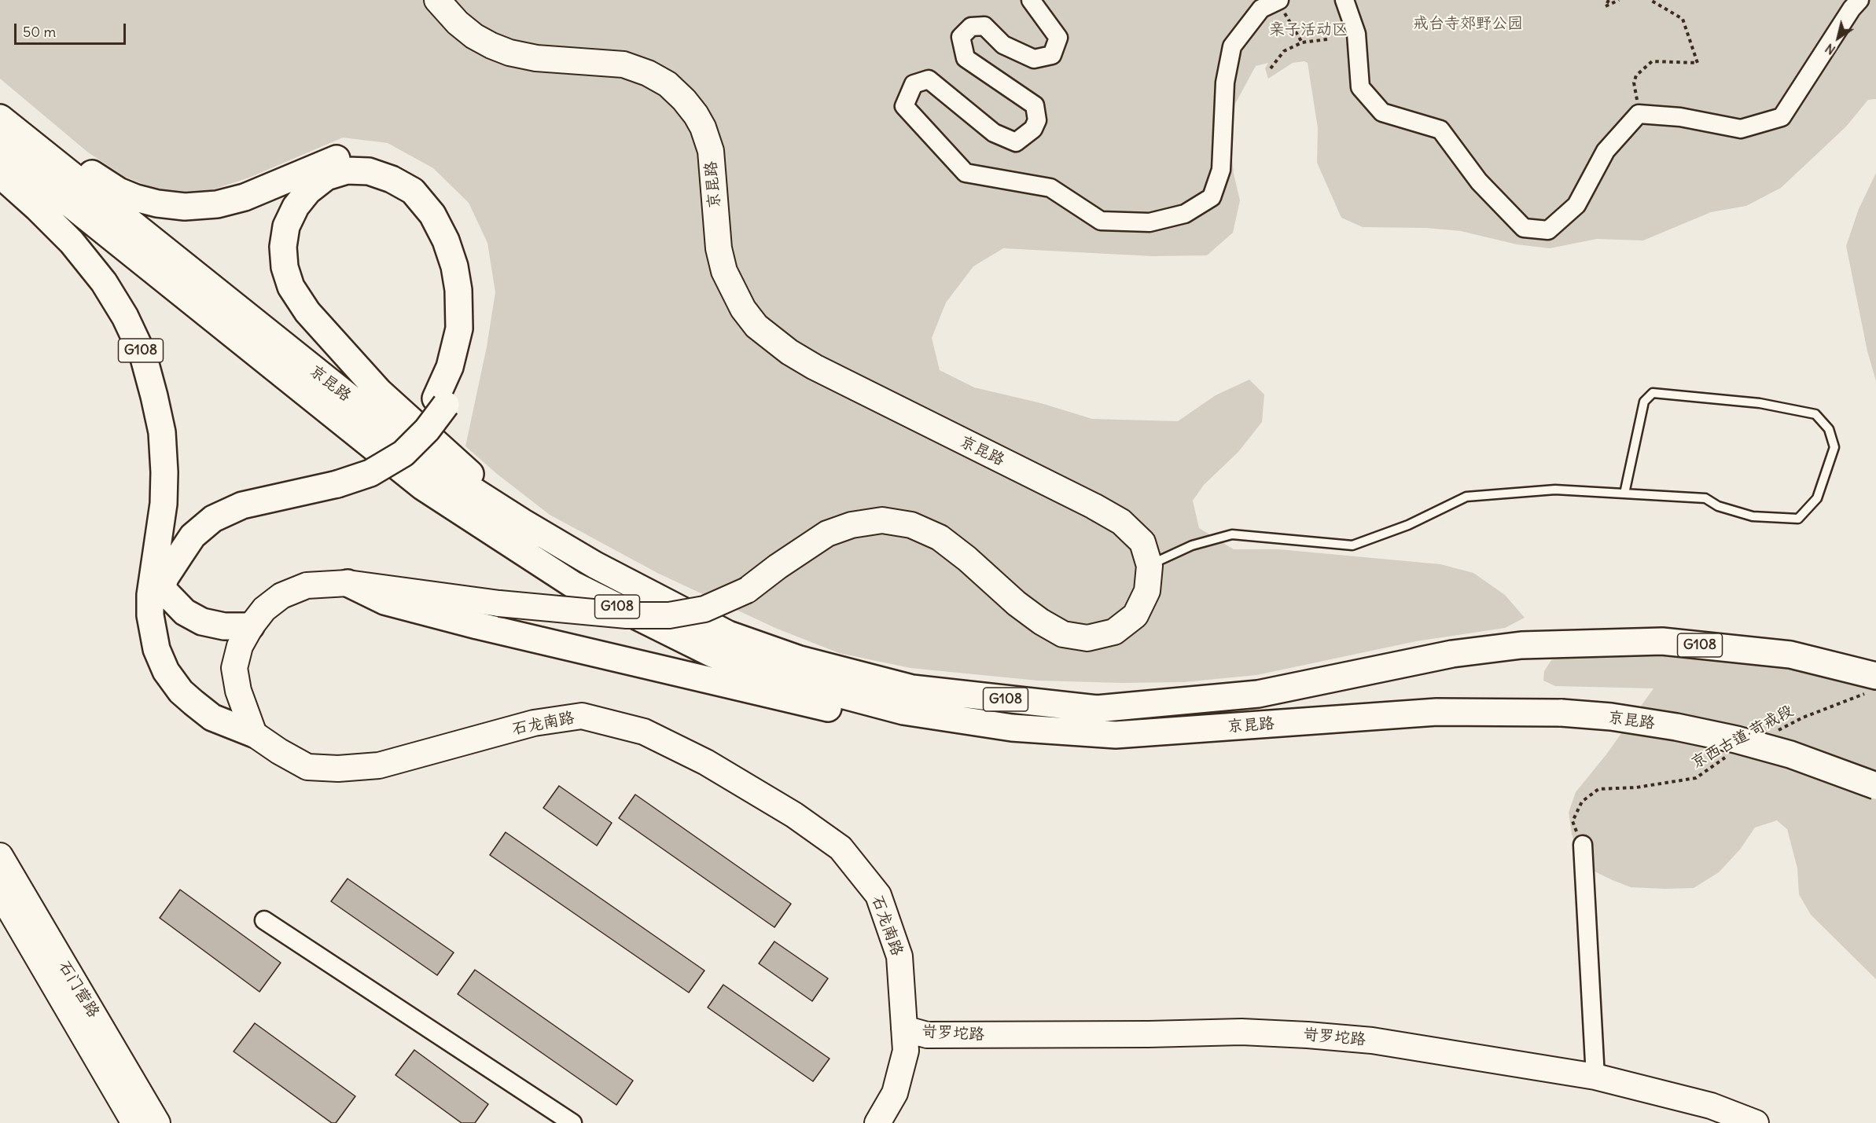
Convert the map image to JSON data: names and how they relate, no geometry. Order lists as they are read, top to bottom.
{
  "streets": {
    "highway": ["京昆路", "G108"],
    "main road": ["石龙南路", "石门营路", "岢罗坨路"],
    "path": ["京西古道·苛戒段"]
  },
  "crossings": [
    ["京昆路", "京西古道·苛戒段"],
    ["石龙南路", "岢罗坨路"]
  ],
  "parks": ["戒台寺郊野公园", "亲子活动区"],
  "scale_bar": "50 m",
  "north": "bottom left"
}
